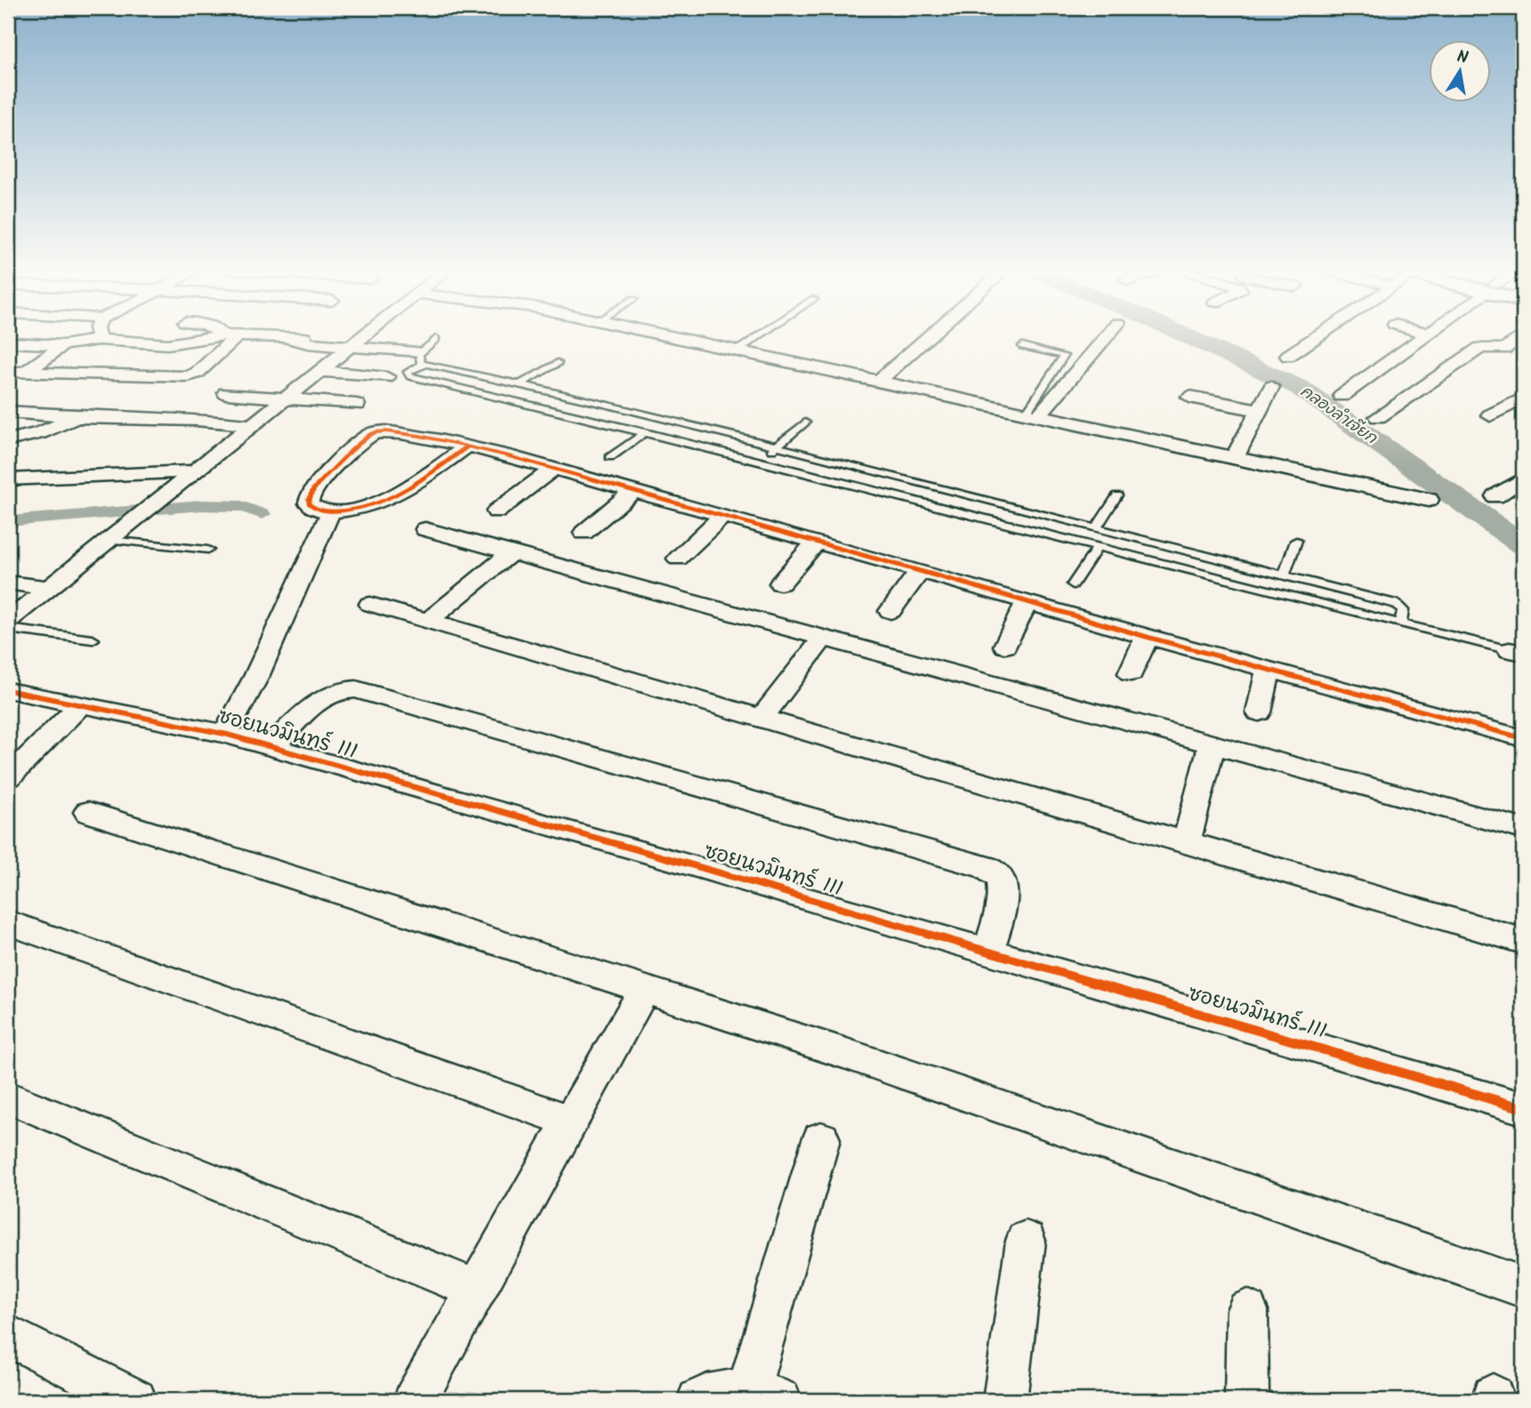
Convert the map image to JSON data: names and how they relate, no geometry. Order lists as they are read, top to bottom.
{
  "streets": {
    "street": ["ซอยนวมินทร์ 111"]
  },
  "water": ["คลองลำเจียก"],
  "north": "top"
}
